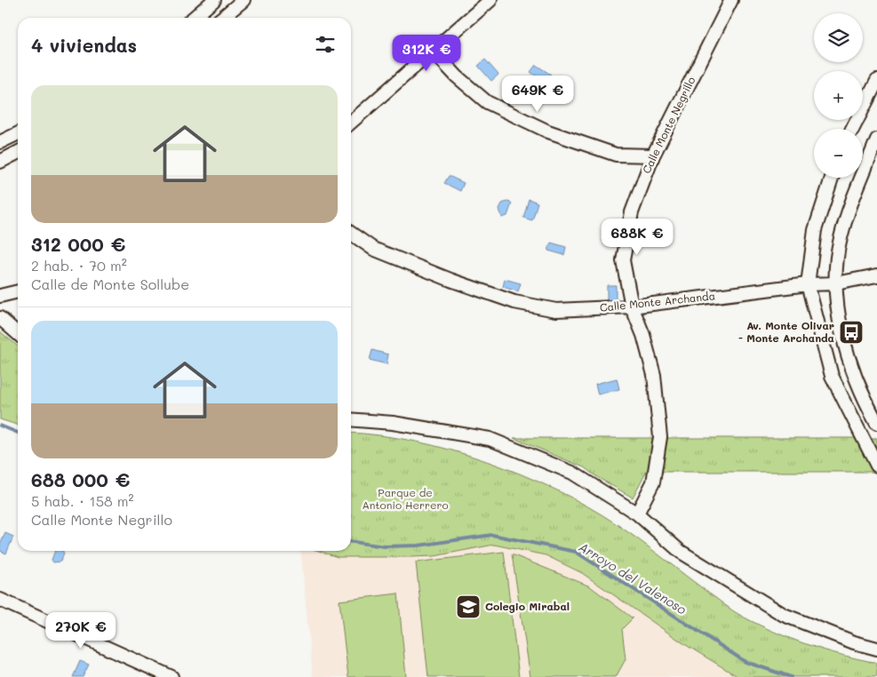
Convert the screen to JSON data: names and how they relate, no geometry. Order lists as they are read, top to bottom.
{
  "streets": {
    "street": ["Calle Monte Negrillo", "Calle Monte Archanda"]
  },
  "crossings": [
    ["Calle Monte Negrillo", "Calle Monte Archanda"]
  ],
  "water": ["Arroyo del Valenoso"],
  "parks": ["Parque de Antonio Herrero"],
  "places": {
    "bus stop": ["Av. Monte Olivar - Monte Archanda"],
    "school or university": ["Colegio Mirabal"]
  },
  "page": {
    "map_buttons": ["+", "−"],
    "heading": "4 viviendas",
    "price": [
      "312K €",
      "649K €",
      "688K €",
      "270K €"
    ],
    "list": [
      {
        "name": "312 000 €",
        "note": "2 hab. · 70 m² · Calle de Monte Sollube"
      },
      {
        "name": "688 000 €",
        "note": "5 hab. · 158 m² · Calle Monte Negrillo"
      }
    ]
  }
}
